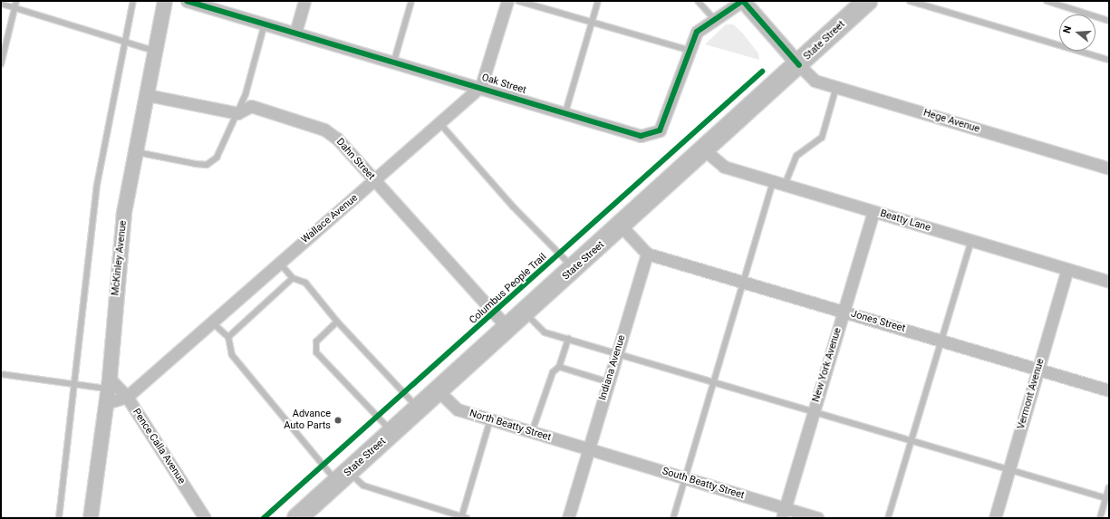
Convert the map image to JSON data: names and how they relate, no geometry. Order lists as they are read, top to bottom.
{
  "streets": {
    "highway": ["State Street"],
    "street": [
      "Oak Street",
      "Hege Avenue",
      "Dahn Street",
      "Wallace Avenue",
      "Beatty Lane",
      "McKinley Avenue",
      "Jones Street",
      "New York Avenue",
      "Indiana Avenue",
      "Vermont Avenue",
      "North Beatty Street",
      "Pence Calla Avenue",
      "South Beatty Street"
    ],
    "cycle path": ["Columbus People Trail"]
  },
  "crossings": [
    ["State Street", "Hege Avenue"],
    ["State Street", "Dahn Street"],
    ["State Street", "Beatty Lane"],
    ["State Street", "North Beatty Street"],
    ["Oak Street", "Wallace Avenue"],
    ["Dahn Street", "Wallace Avenue"],
    ["Wallace Avenue", "McKinley Avenue"],
    ["Wallace Avenue", "Pence Calla Avenue"],
    ["Beatty Lane", "New York Avenue"],
    ["Beatty Lane", "Vermont Avenue"],
    ["McKinley Avenue", "Pence Calla Avenue"],
    ["Jones Street", "New York Avenue"],
    ["Jones Street", "Indiana Avenue"],
    ["Jones Street", "Vermont Avenue"],
    ["New York Avenue", "South Beatty Street"],
    ["Indiana Avenue", "North Beatty Street"],
    ["Indiana Avenue", "South Beatty Street"],
    ["North Beatty Street", "South Beatty Street"]
  ],
  "places": ["Advance Auto Parts"],
  "north": "left"
}
